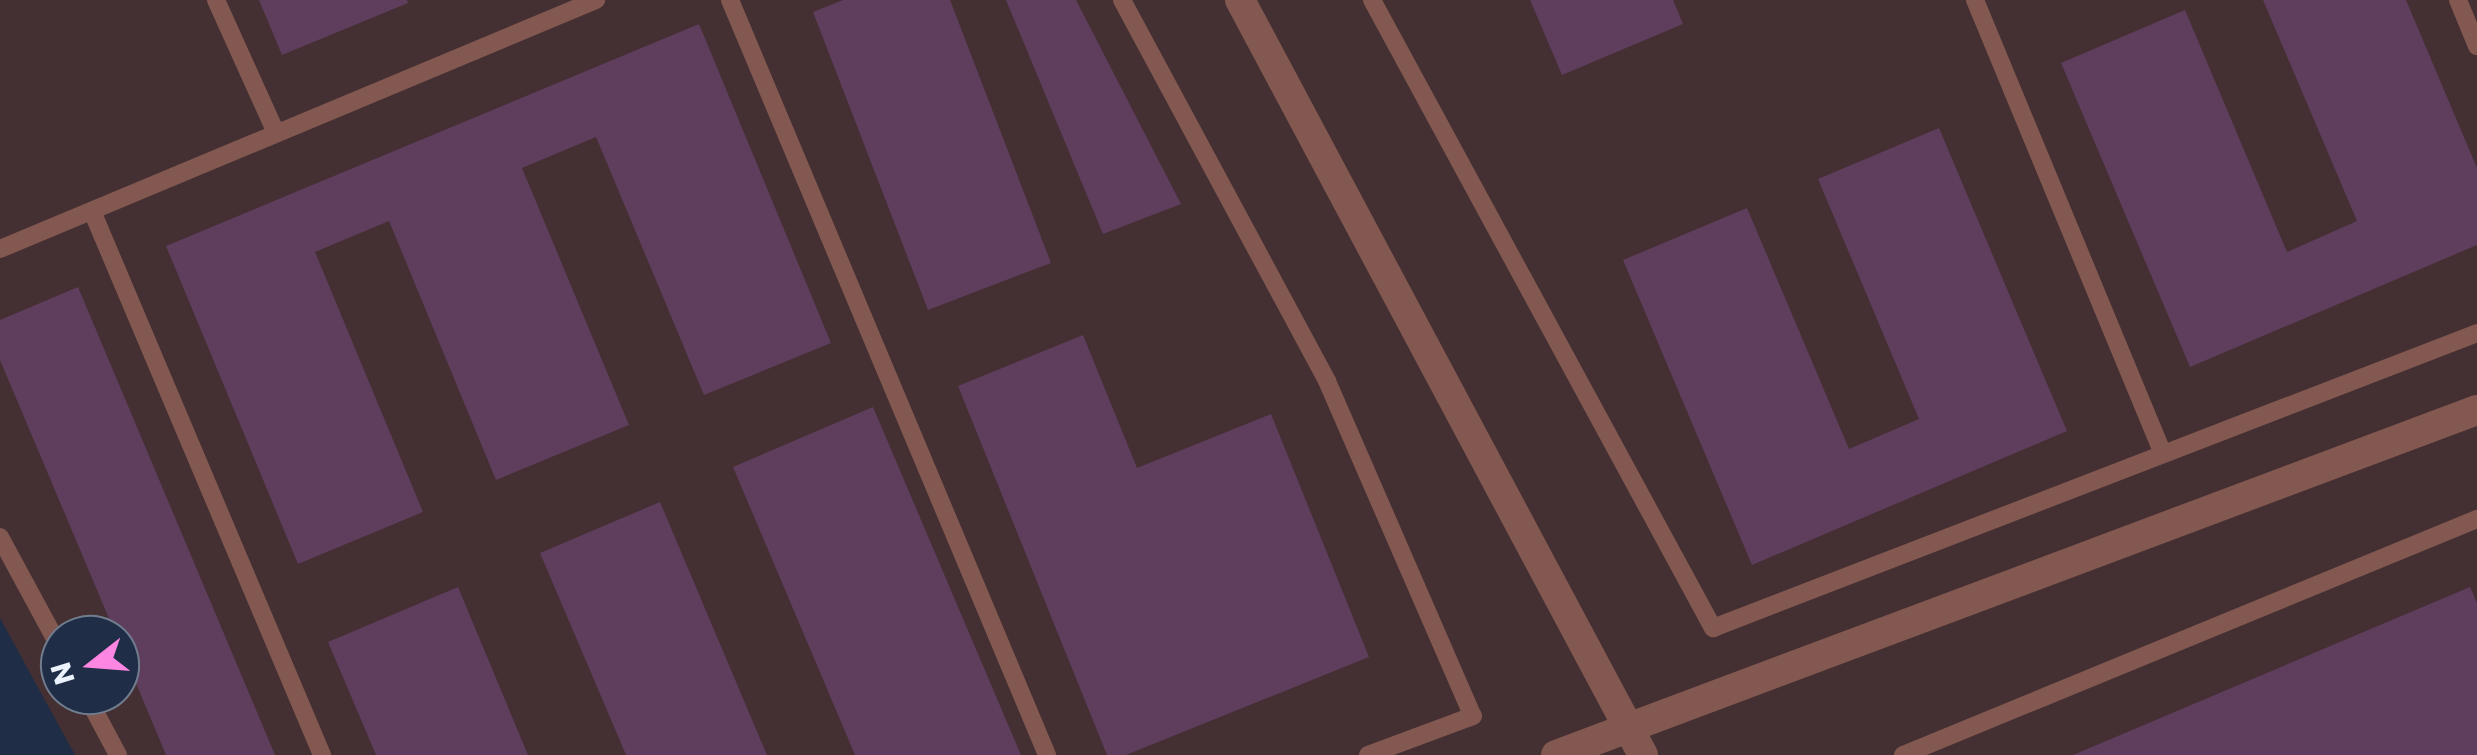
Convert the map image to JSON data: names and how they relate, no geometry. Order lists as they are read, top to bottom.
{
  "north": "left"
}
